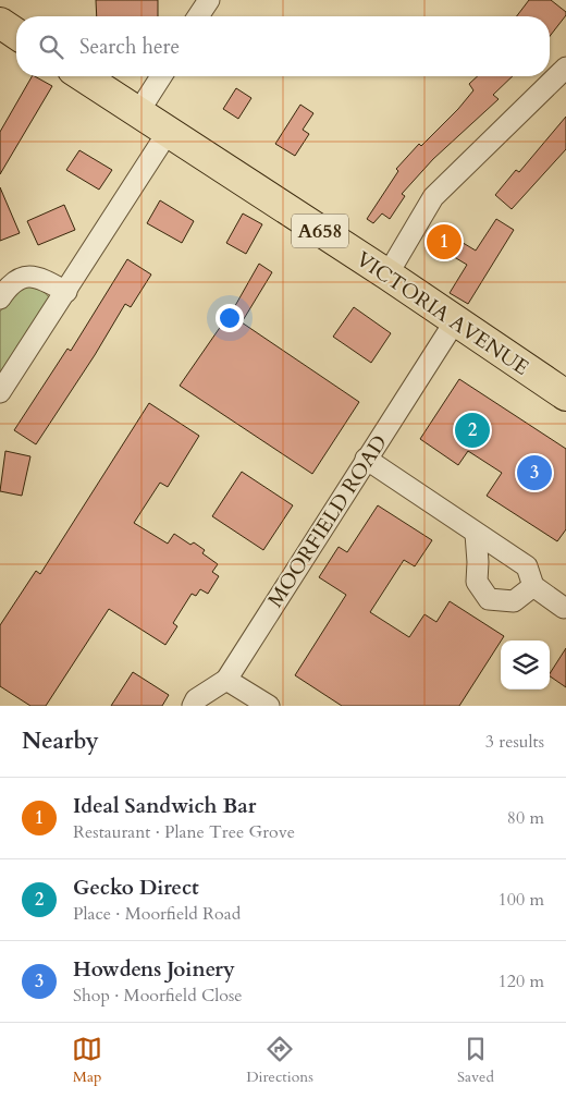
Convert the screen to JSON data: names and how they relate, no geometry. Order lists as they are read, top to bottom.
{
  "streets": {
    "highway": ["A658", "VICTORIA AVENUE"],
    "street": ["MOORFIELD ROAD"]
  },
  "crossings": [
    ["VICTORIA AVENUE", "MOORFIELD ROAD"]
  ],
  "page": {
    "search": "Search here",
    "pins": ["1", "2", "3"],
    "heading": ["Nearby", "3 results"],
    "list": [
      {
        "mark": "1",
        "name": "Ideal Sandwich Bar",
        "note": "Restaurant · Plane Tree Grove",
        "value": "80 m"
      },
      {
        "mark": "2",
        "name": "Gecko Direct",
        "note": "Place · Moorfield Road",
        "value": "100 m"
      },
      {
        "mark": "3",
        "name": "Howdens Joinery",
        "note": "Shop · Moorfield Close",
        "value": "120 m"
      }
    ],
    "nav": ["Map", "Directions", "Saved"]
  }
}
